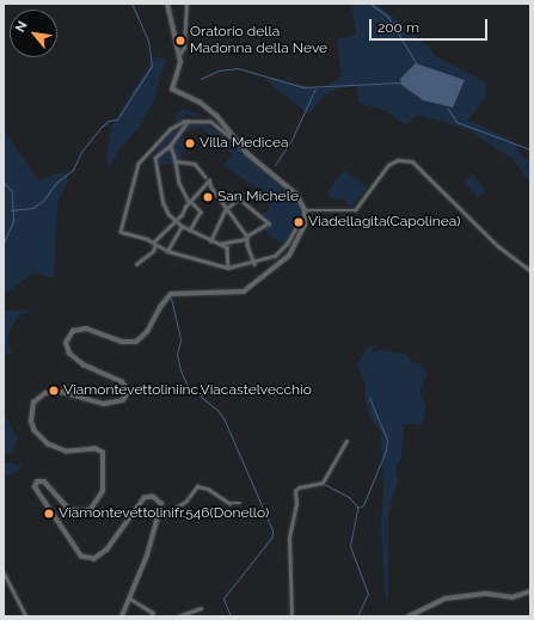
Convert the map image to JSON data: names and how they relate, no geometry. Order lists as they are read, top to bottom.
{
  "places": [
    "Oratorio della Madonna della Neve",
    "Villa Medicea",
    "San Michele",
    "Viadellagita(Capolinea)",
    "Viamontevettoliniinc.Viacastelvecchio",
    "Viamontevettolinifr.546(Donello)"
  ],
  "scale_bar": "200 m",
  "north": "top left"
}
